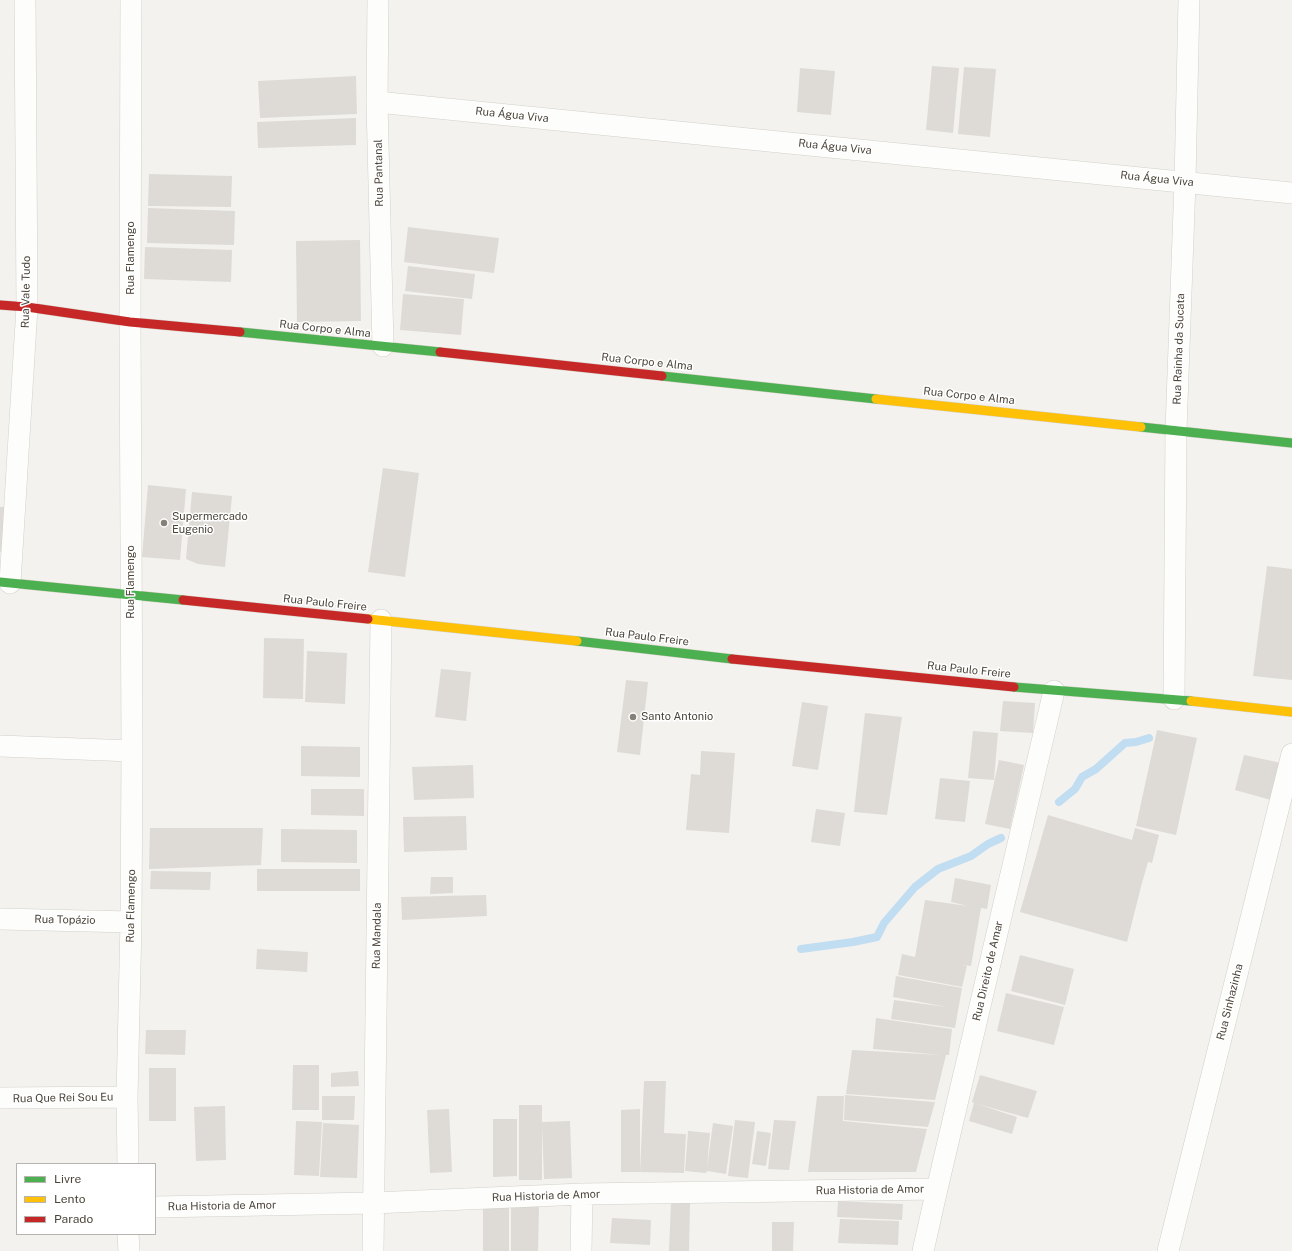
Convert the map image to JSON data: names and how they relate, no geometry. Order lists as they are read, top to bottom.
{
  "streets": {
    "street": [
      "Rua Água Viva",
      "Rua Pantanal",
      "Rua Flamengo",
      "Rua Vale Tudo",
      "Rua Corpo e Alma",
      "Rua Rainha da Sucata",
      "Rua Paulo Freire",
      "Rua Topázio",
      "Rua Mandala",
      "Rua Direito de Amar",
      "Rua Sinhazinha",
      "Rua Que Rei Sou Eu",
      "Rua Historia de Amor"
    ]
  },
  "crossings": [
    ["Rua Água Viva", "Rua Pantanal"],
    ["Rua Água Viva", "Rua Rainha da Sucata"],
    ["Rua Pantanal", "Rua Corpo e Alma"],
    ["Rua Flamengo", "Rua Corpo e Alma"],
    ["Rua Flamengo", "Rua Paulo Freire"],
    ["Rua Flamengo", "Rua Topázio"],
    ["Rua Flamengo", "Rua Que Rei Sou Eu"],
    ["Rua Vale Tudo", "Rua Corpo e Alma"],
    ["Rua Vale Tudo", "Rua Paulo Freire"],
    ["Rua Corpo e Alma", "Rua Rainha da Sucata"],
    ["Rua Rainha da Sucata", "Rua Paulo Freire"],
    ["Rua Paulo Freire", "Rua Mandala"],
    ["Rua Paulo Freire", "Rua Direito de Amar"],
    ["Rua Mandala", "Rua Historia de Amor"],
    ["Rua Direito de Amar", "Rua Historia de Amor"]
  ],
  "places": ["Supermercado Eugenio", "Santo Antonio"],
  "legend": ["Livre", "Lento", "Parado"]
}
